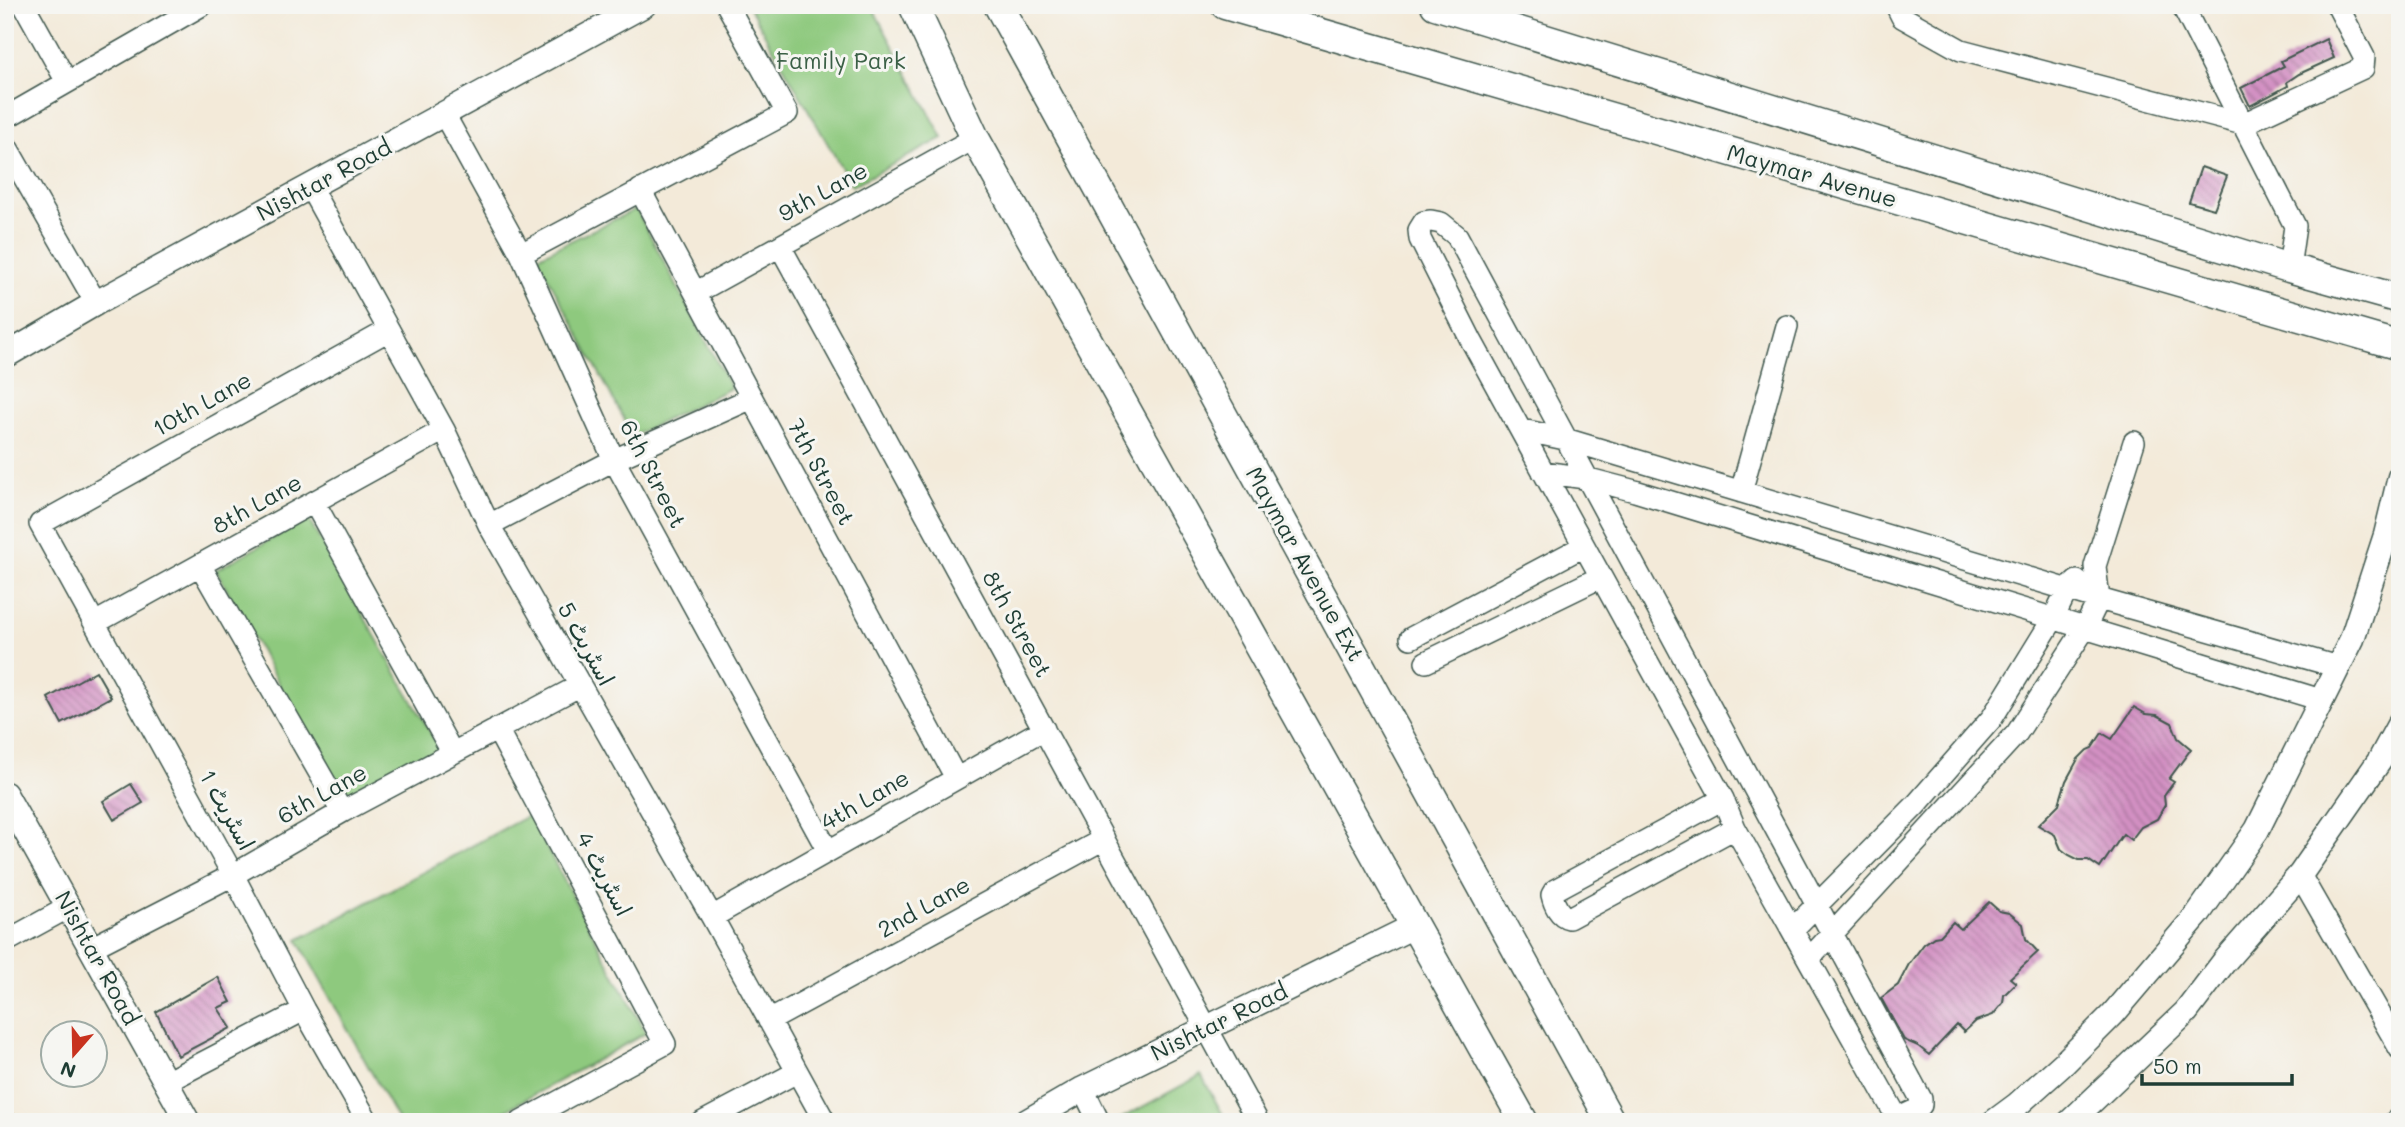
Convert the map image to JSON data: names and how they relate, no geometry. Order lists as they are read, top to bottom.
{
  "streets": {
    "main road": ["Maymar Avenue", "Maymar Avenue Ext"],
    "street": [
      "Nishtar Road",
      "9th Lane",
      "10th Lane",
      "7th Street",
      "6th Street",
      "8th Lane",
      "8th Street",
      "اسٹریٹ 5",
      "6th Lane",
      "4th Lane",
      "اسٹریٹ 1",
      "اسٹریٹ 4",
      "2nd Lane"
    ]
  },
  "crossings": [
    ["Nishtar Road", "6th Street"],
    ["Nishtar Road", "8th Street"],
    ["Nishtar Road", "اسٹریٹ 5"],
    ["Nishtar Road", "6th Lane"],
    ["9th Lane", "7th Street"],
    ["9th Lane", "8th Street"],
    ["10th Lane", "اسٹریٹ 5"],
    ["10th Lane", "اسٹریٹ 1"],
    ["7th Street", "4th Lane"],
    ["6th Street", "4th Lane"],
    ["8th Lane", "اسٹریٹ 5"],
    ["8th Lane", "اسٹریٹ 1"],
    ["8th Street", "4th Lane"],
    ["8th Street", "2nd Lane"],
    ["اسٹریٹ 5", "6th Lane"],
    ["اسٹریٹ 5", "4th Lane"],
    ["اسٹریٹ 5", "2nd Lane"],
    ["6th Lane", "اسٹریٹ 1"],
    ["6th Lane", "اسٹریٹ 4"]
  ],
  "parks": ["Family Park"],
  "scale_bar": "50 m",
  "north": "bottom"
}
